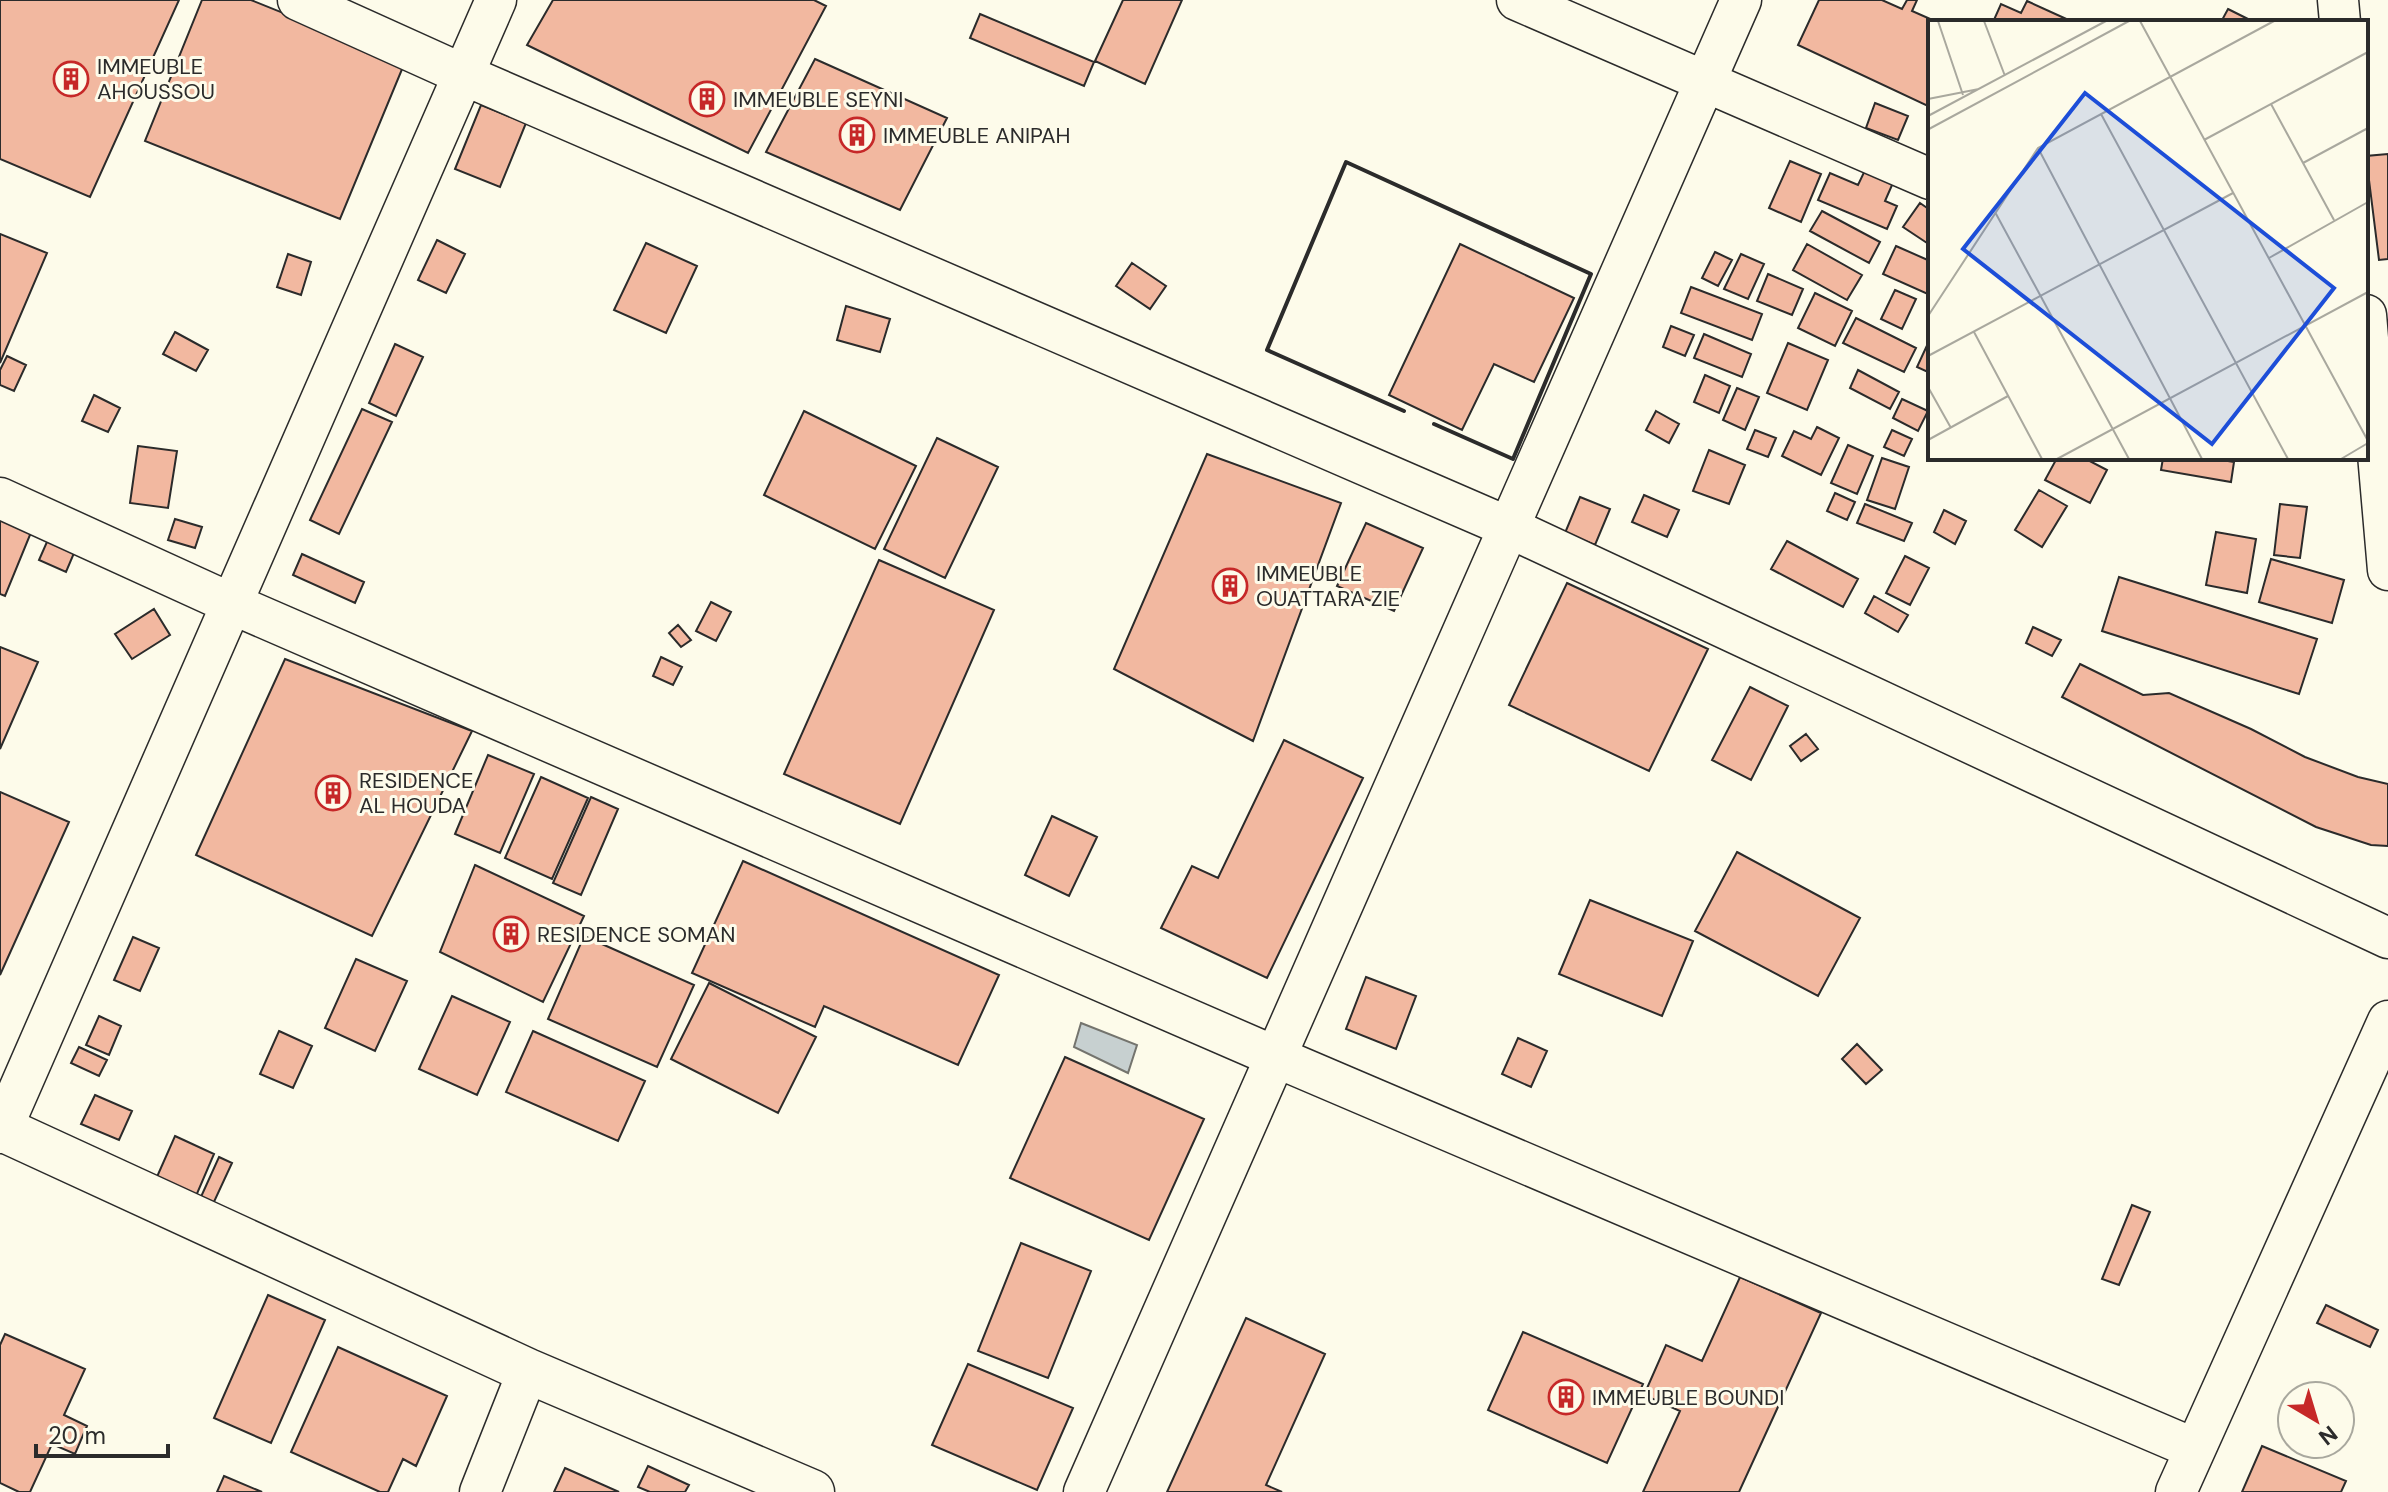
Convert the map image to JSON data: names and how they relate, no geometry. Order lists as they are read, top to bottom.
{
  "places": {
    "building": [
      "IMMEUBLE AHOUSSOU",
      "IMMEUBLE SEYNI",
      "IMMEUBLE ANIPAH",
      "IMMEUBLE OUATTARA ZIE",
      "RESIDENCE AL HOUDA",
      "RESIDENCE SOMAN",
      "IMMEUBLE BOUNDI"
    ]
  },
  "scale_bar": "20 m",
  "north": "bottom right"
}
